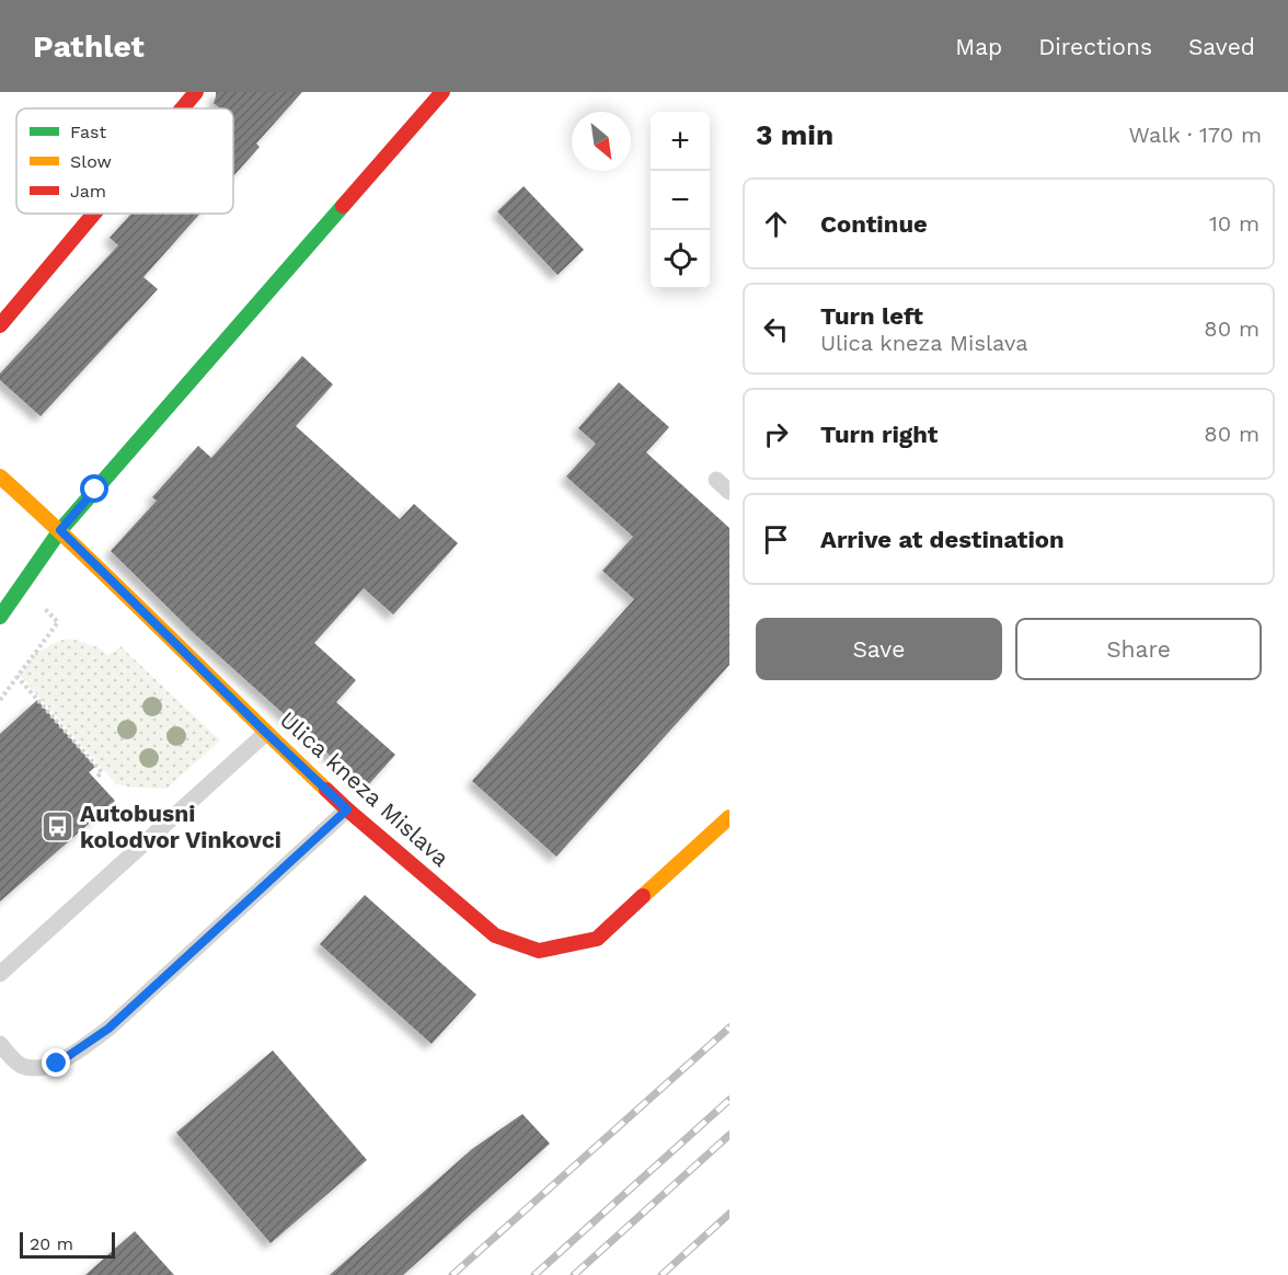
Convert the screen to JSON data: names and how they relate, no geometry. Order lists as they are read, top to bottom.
{
  "streets": {
    "street": ["Ulica kneza Mislava"]
  },
  "places": {
    "bus stop": ["Autobusni kolodvor Vinkovci"]
  },
  "legend": ["Fast", "Slow", "Jam"],
  "scale_bar": "20 m",
  "north": "bottom right",
  "page": {
    "header": "Pathlet",
    "nav": ["Map", "Directions", "Saved"],
    "heading": ["3 min", "Walk · 170 m"],
    "map_buttons": ["+", "−"],
    "list": [
      ["Continue", "10 m"],
      ["Turn left", "Ulica kneza Mislava", "80 m"],
      ["Turn right", "80 m"],
      "Arrive at destination"
    ],
    "buttons": ["Save", "Share"],
    "scale": "20 m"
  }
}
